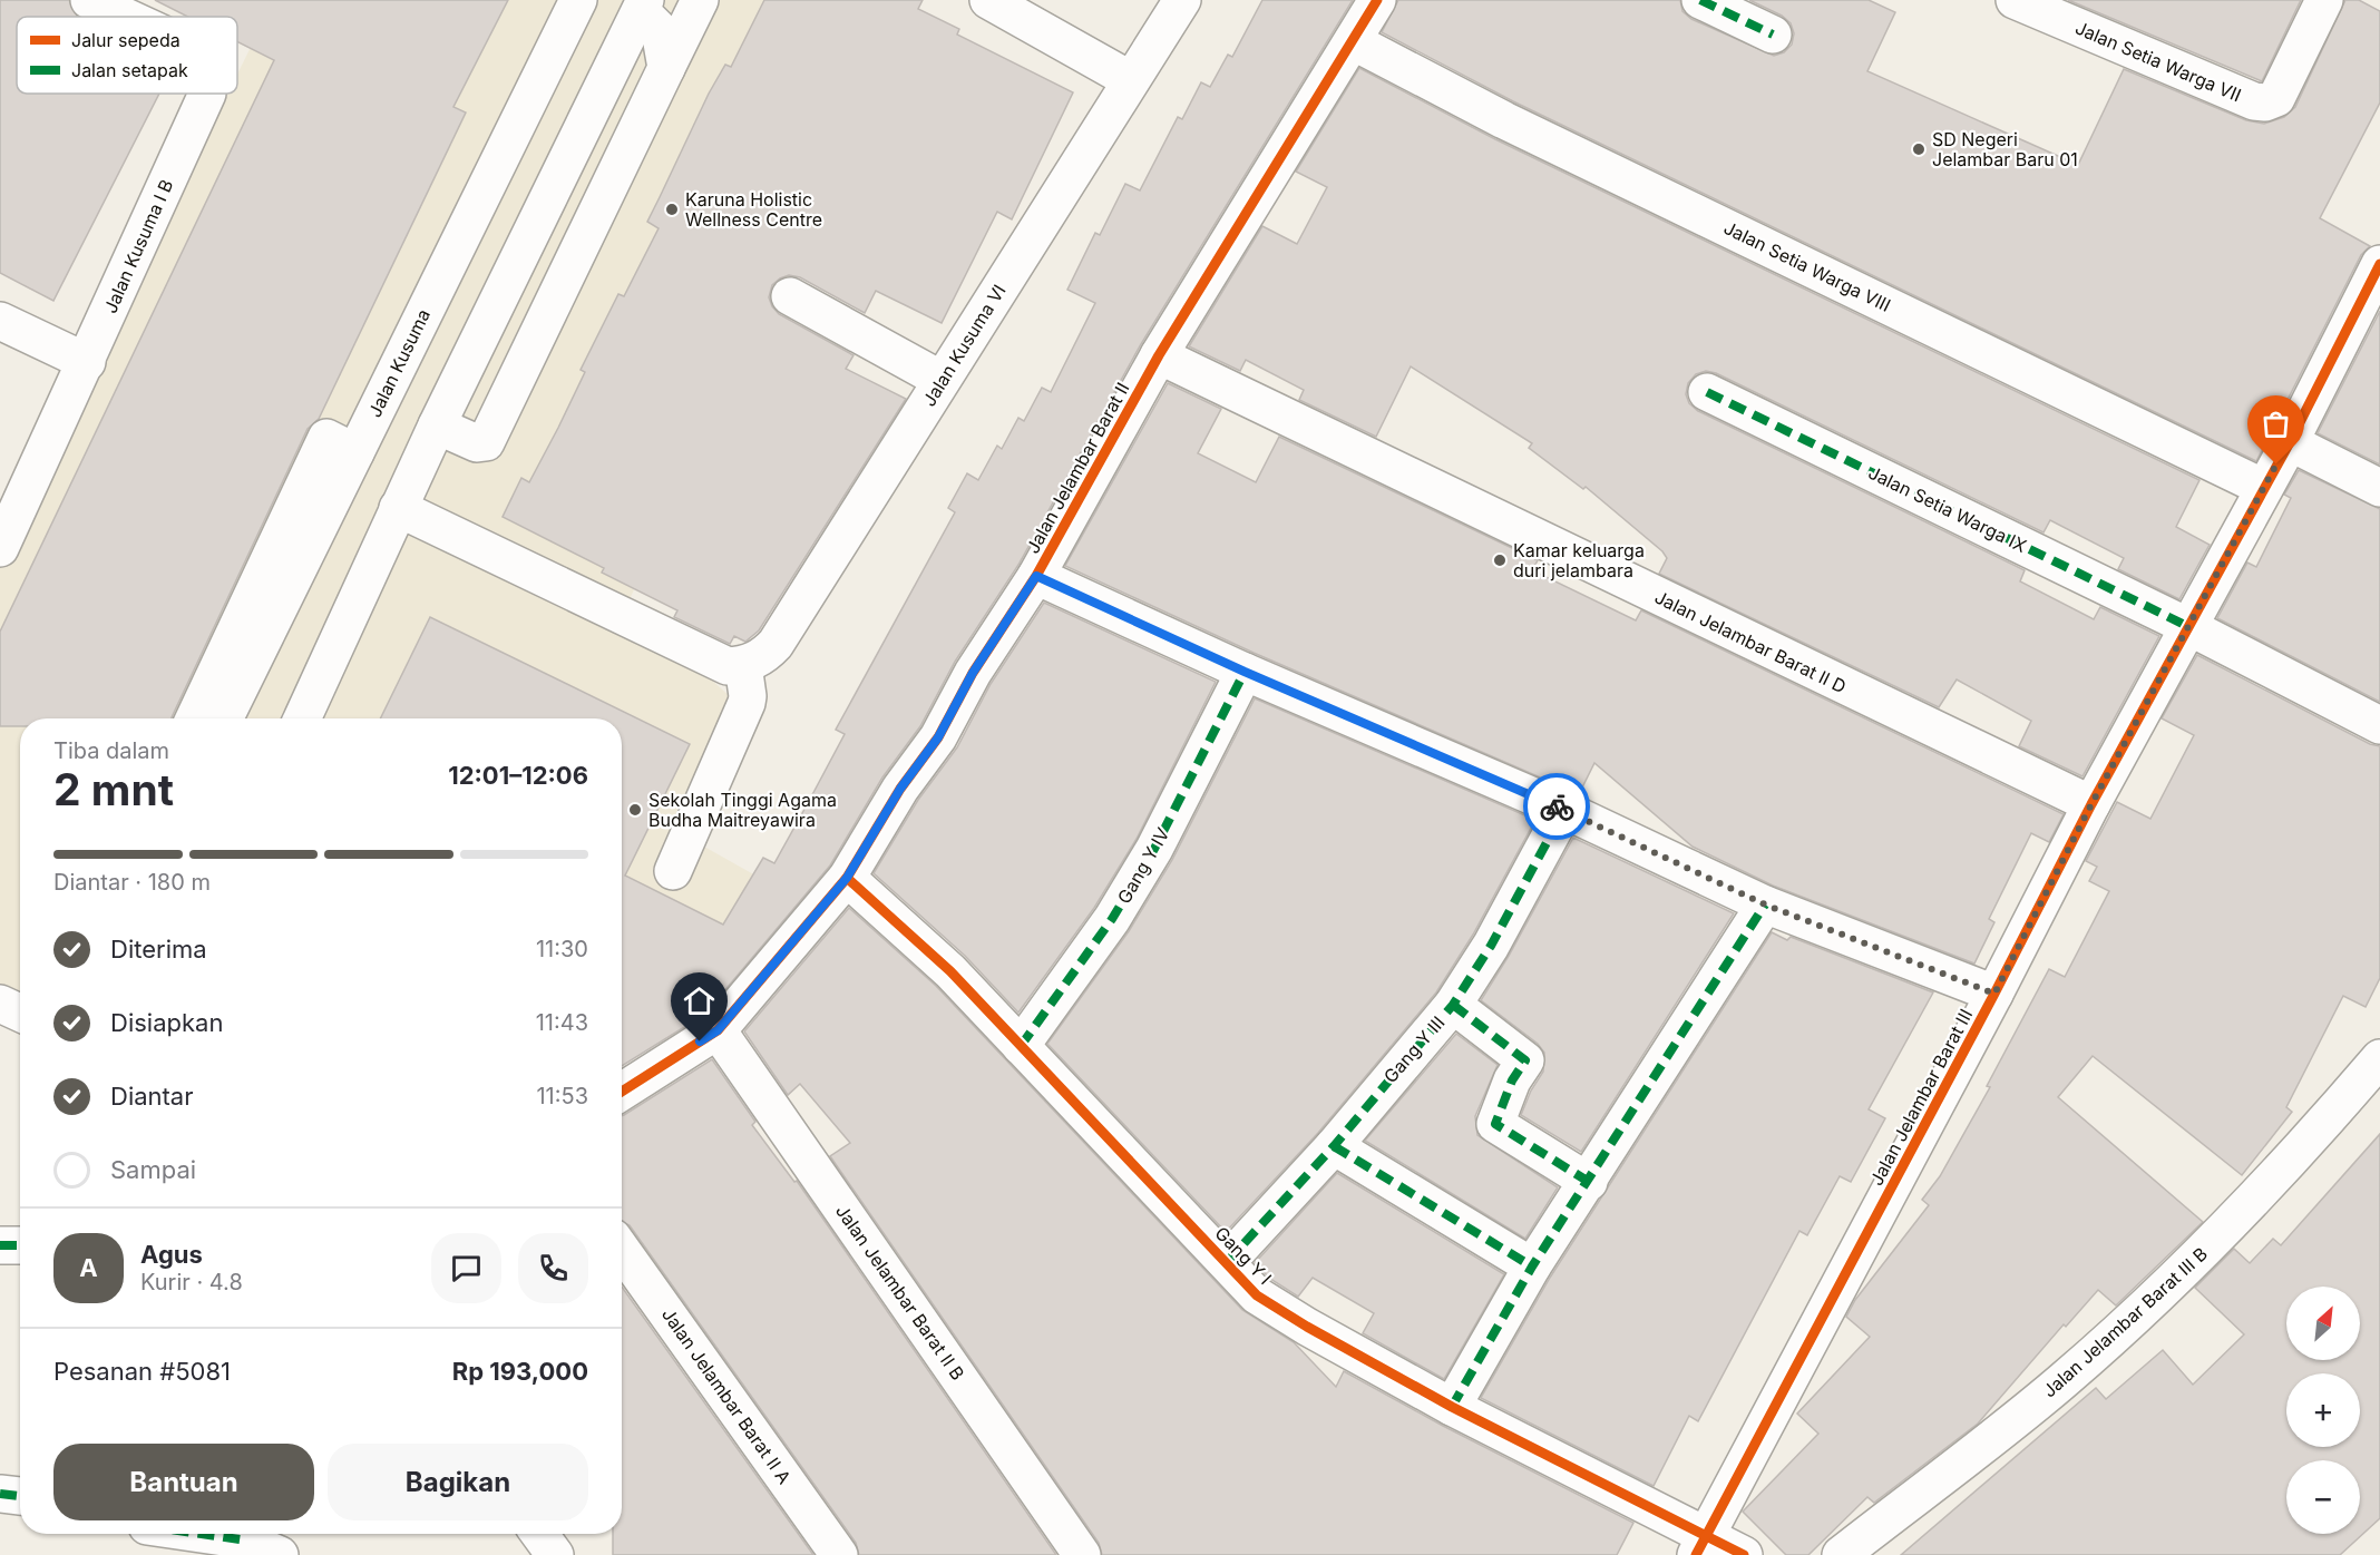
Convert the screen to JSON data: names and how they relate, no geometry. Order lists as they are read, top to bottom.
{
  "streets": {
    "street": [
      "Jalan Setia Warga VII",
      "Jalan Kusuma I B",
      "Jalan Setia Warga VIII",
      "Jalan Kusuma VI",
      "Jalan Kusuma",
      "Jalan Jelambar Barat II",
      "Jalan Setia Warga IX",
      "Jalan Jelambar Barat II D",
      "Gang Y IV",
      "Gang Y III",
      "Jalan Jelambar Barat III",
      "Gang Y I",
      "Jalan Jelambar Barat II B",
      "Jalan Jelambar Barat III B",
      "Jalan Jelambar Barat II A"
    ]
  },
  "crossings": [
    ["Jalan Setia Warga VIII", "Jalan Jelambar Barat II"],
    ["Jalan Setia Warga VIII", "Jalan Jelambar Barat III"],
    ["Jalan Jelambar Barat II", "Jalan Jelambar Barat II D"],
    ["Jalan Jelambar Barat II", "Gang Y I"],
    ["Jalan Jelambar Barat II", "Jalan Jelambar Barat II B"],
    ["Jalan Setia Warga IX", "Jalan Jelambar Barat III"],
    ["Jalan Jelambar Barat II D", "Jalan Jelambar Barat III"],
    ["Gang Y IV", "Gang Y I"],
    ["Gang Y III", "Gang Y I"],
    ["Jalan Jelambar Barat III", "Gang Y I"]
  ],
  "places": [
    "SD Negeri Jelambar Baru 01",
    "Karuna Holistic Wellness Centre",
    "Kamar keluarga duri jelambara",
    "Sekolah Tinggi Agama Budha Maitreyawira"
  ],
  "legend": ["Jalur sepeda", "Jalan setapak"],
  "north": "top right",
  "page": {
    "heading": ["2 mnt", "Tiba dalam", "12:01–12:06"],
    "panel": [
      "Agus",
      "Kurir · 4.8",
      "Pesanan #5081",
      "Rp 193,000"
    ],
    "bar": "Diantar · 180 m",
    "list": [
      ["Diterima", "11:30"],
      ["Disiapkan", "11:43"],
      ["Diantar", "11:53"],
      "Sampai"
    ],
    "round": "A",
    "map_buttons": ["+", "−"],
    "buttons": ["Bantuan", "Bagikan"]
  }
}
